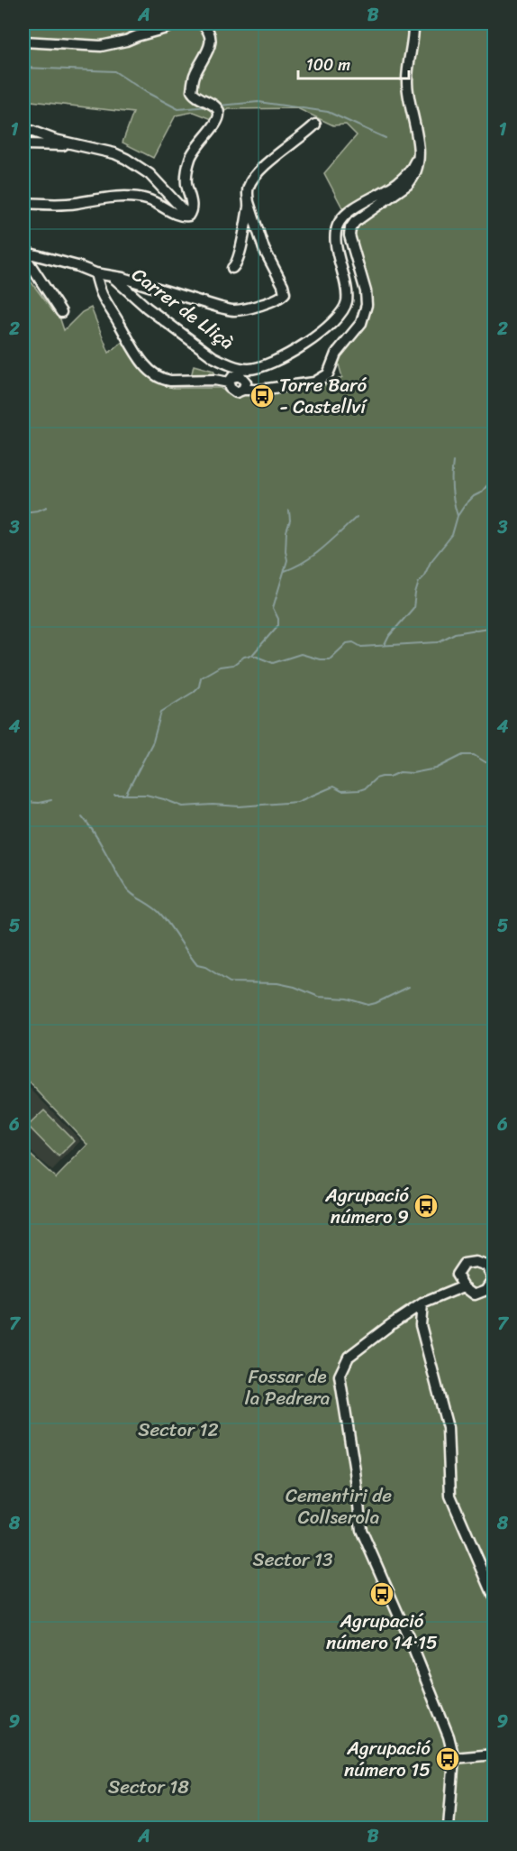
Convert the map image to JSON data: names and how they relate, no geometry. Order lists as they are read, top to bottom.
{
  "streets": {
    "street": ["Carrer de Lliçà"]
  },
  "parks": [
    "Fossar de la Pedrera",
    "Sector 12",
    "Cementiri de Collserola",
    "Sector 13",
    "Sector 18"
  ],
  "places": {
    "bus stop": [
      "Torre Baró - Castellví",
      "Agrupació número 9",
      "Agrupació número 14·15",
      "Agrupació número 15"
    ]
  },
  "scale_bar": "100 m",
  "grid": {
    "columns": ["A", "B"],
    "rows": [
      "1",
      "2",
      "3",
      "4",
      "5",
      "6",
      "7",
      "8",
      "9"
    ]
  }
}
